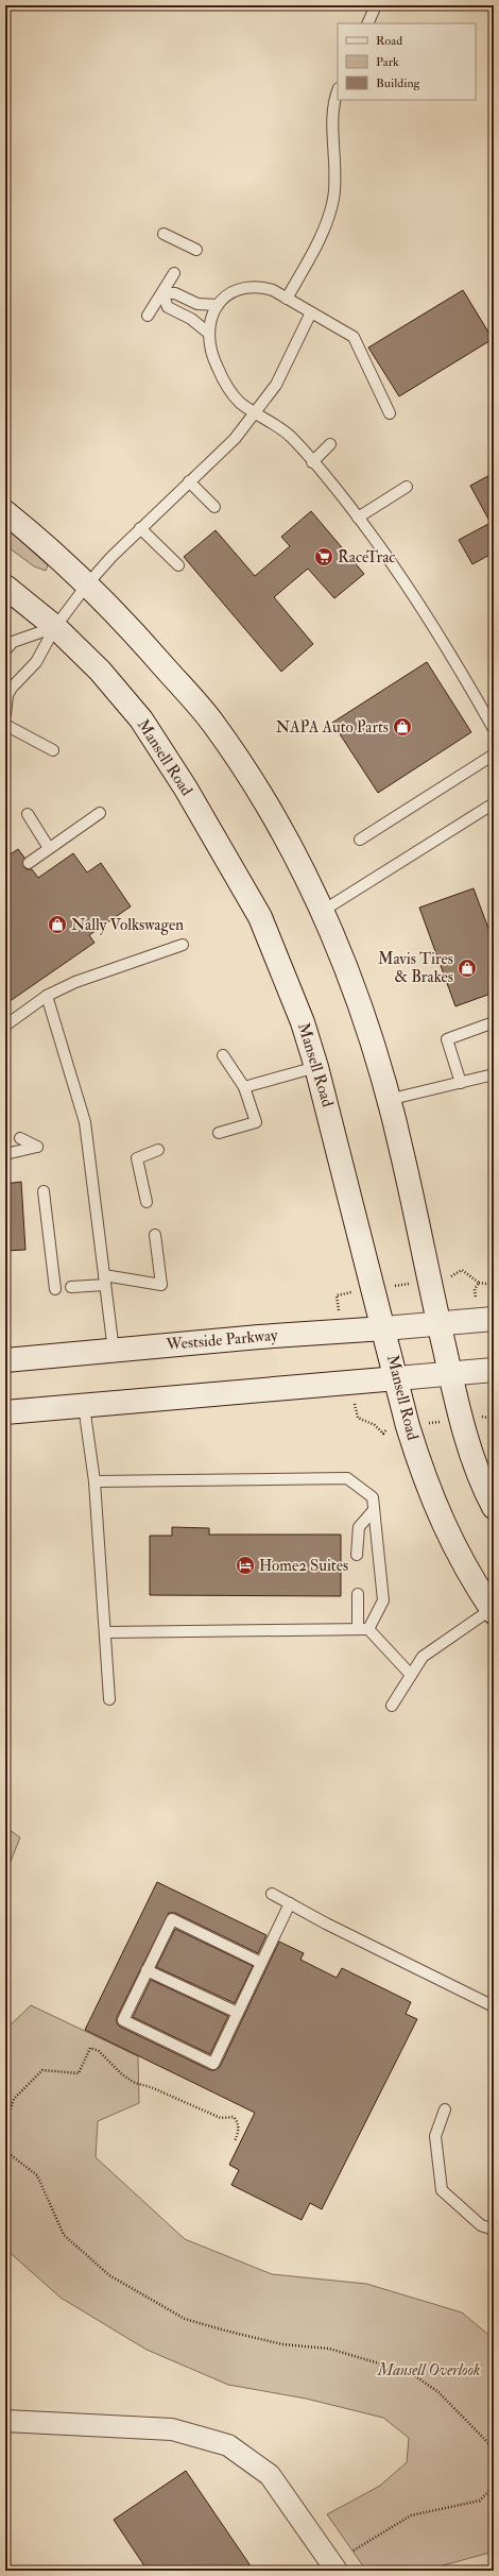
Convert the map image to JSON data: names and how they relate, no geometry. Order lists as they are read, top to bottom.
{
  "streets": {
    "main road": ["Mansell Road", "Westside Parkway"]
  },
  "crossings": [
    ["Mansell Road", "Westside Parkway"]
  ],
  "parks": ["Mansell Overlook"],
  "places": {
    "supermarket": ["RaceTrac"],
    "shop": ["NAPA Auto Parts", "Nally Volkswagen", "Mavis Tires & Brakes"],
    "hotel": ["Home2 Suites"]
  },
  "legend": ["Road", "Park", "Building"]
}
